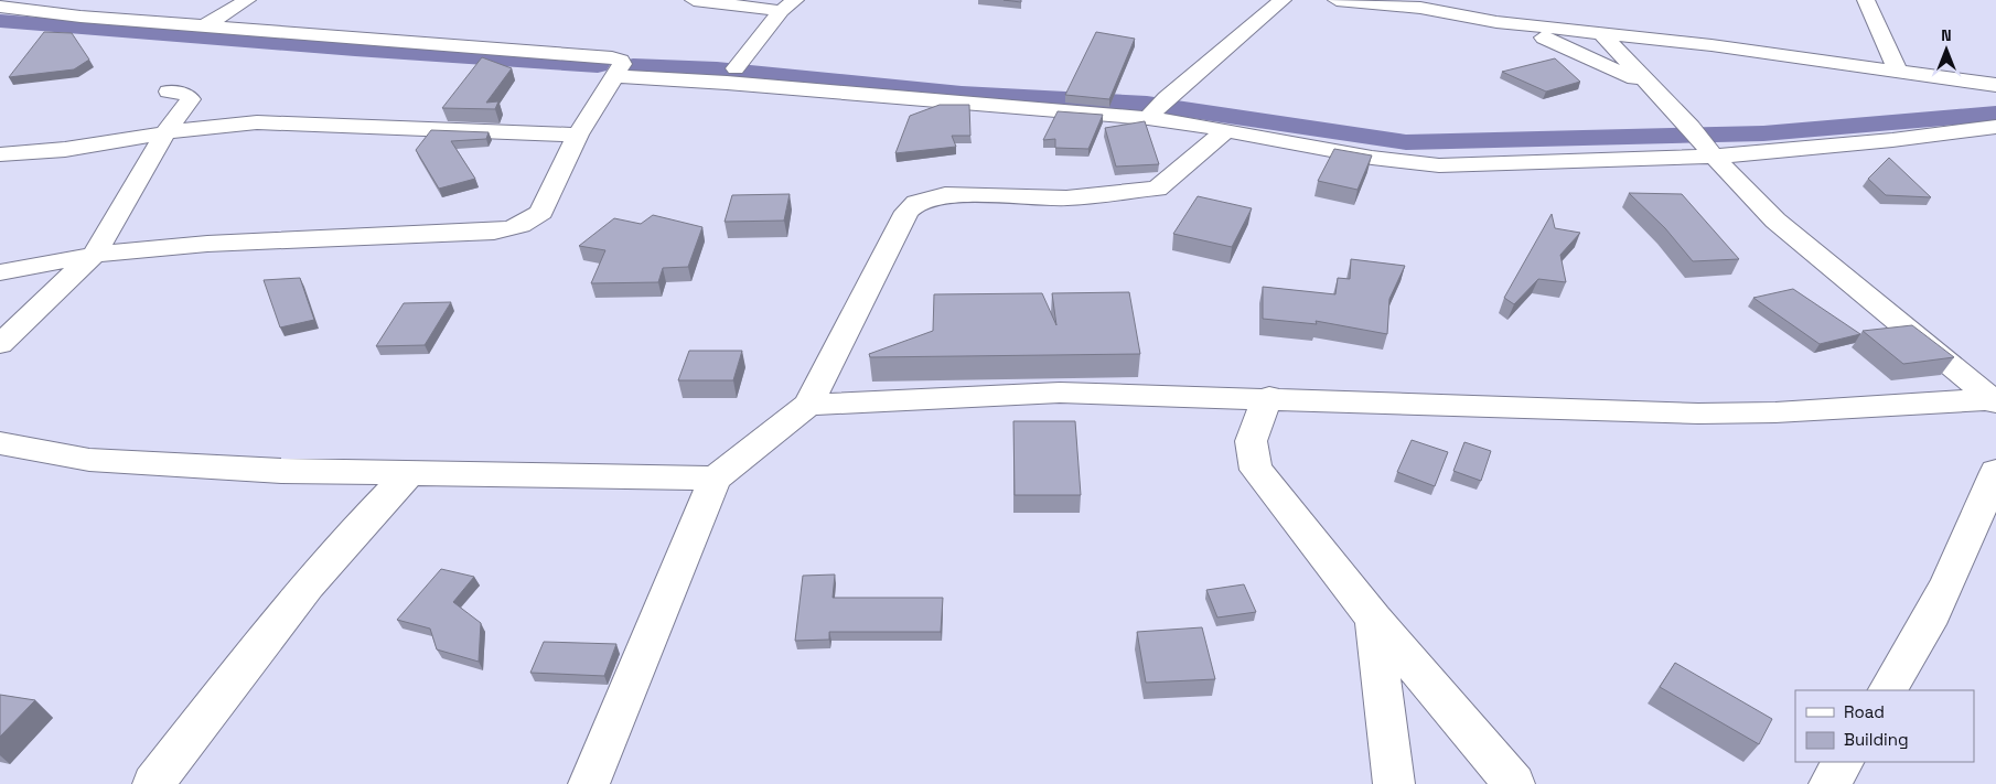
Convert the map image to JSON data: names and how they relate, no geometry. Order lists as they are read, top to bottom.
{
  "legend": ["Road", "Building"],
  "north": "top"
}
